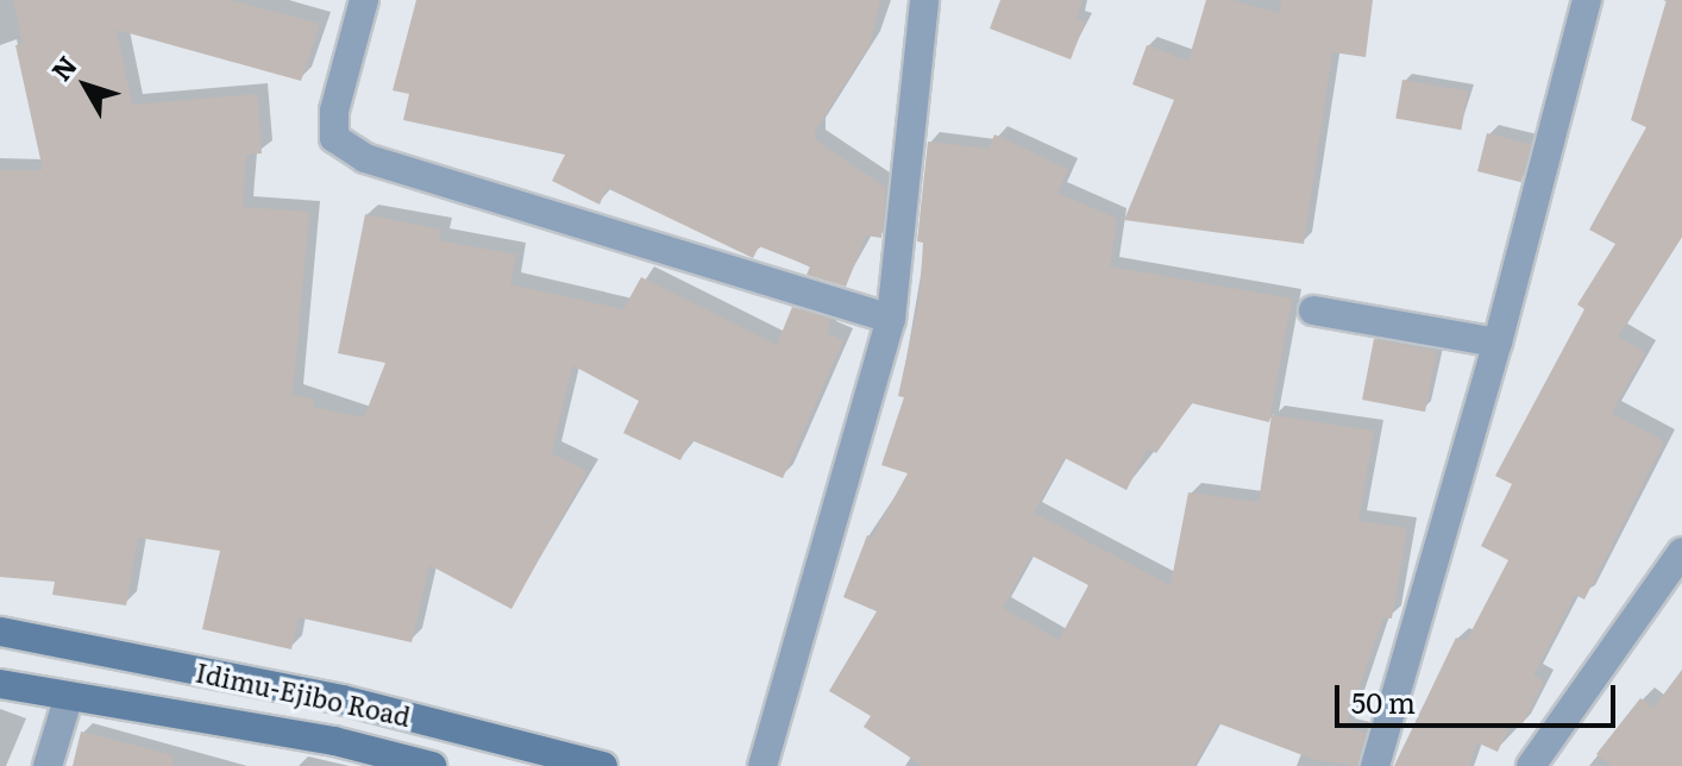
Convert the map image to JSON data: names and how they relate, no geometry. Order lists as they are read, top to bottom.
{
  "streets": {
    "main road": ["Idimu-Ejibo Road"]
  },
  "scale_bar": "50 m",
  "north": "top left"
}
